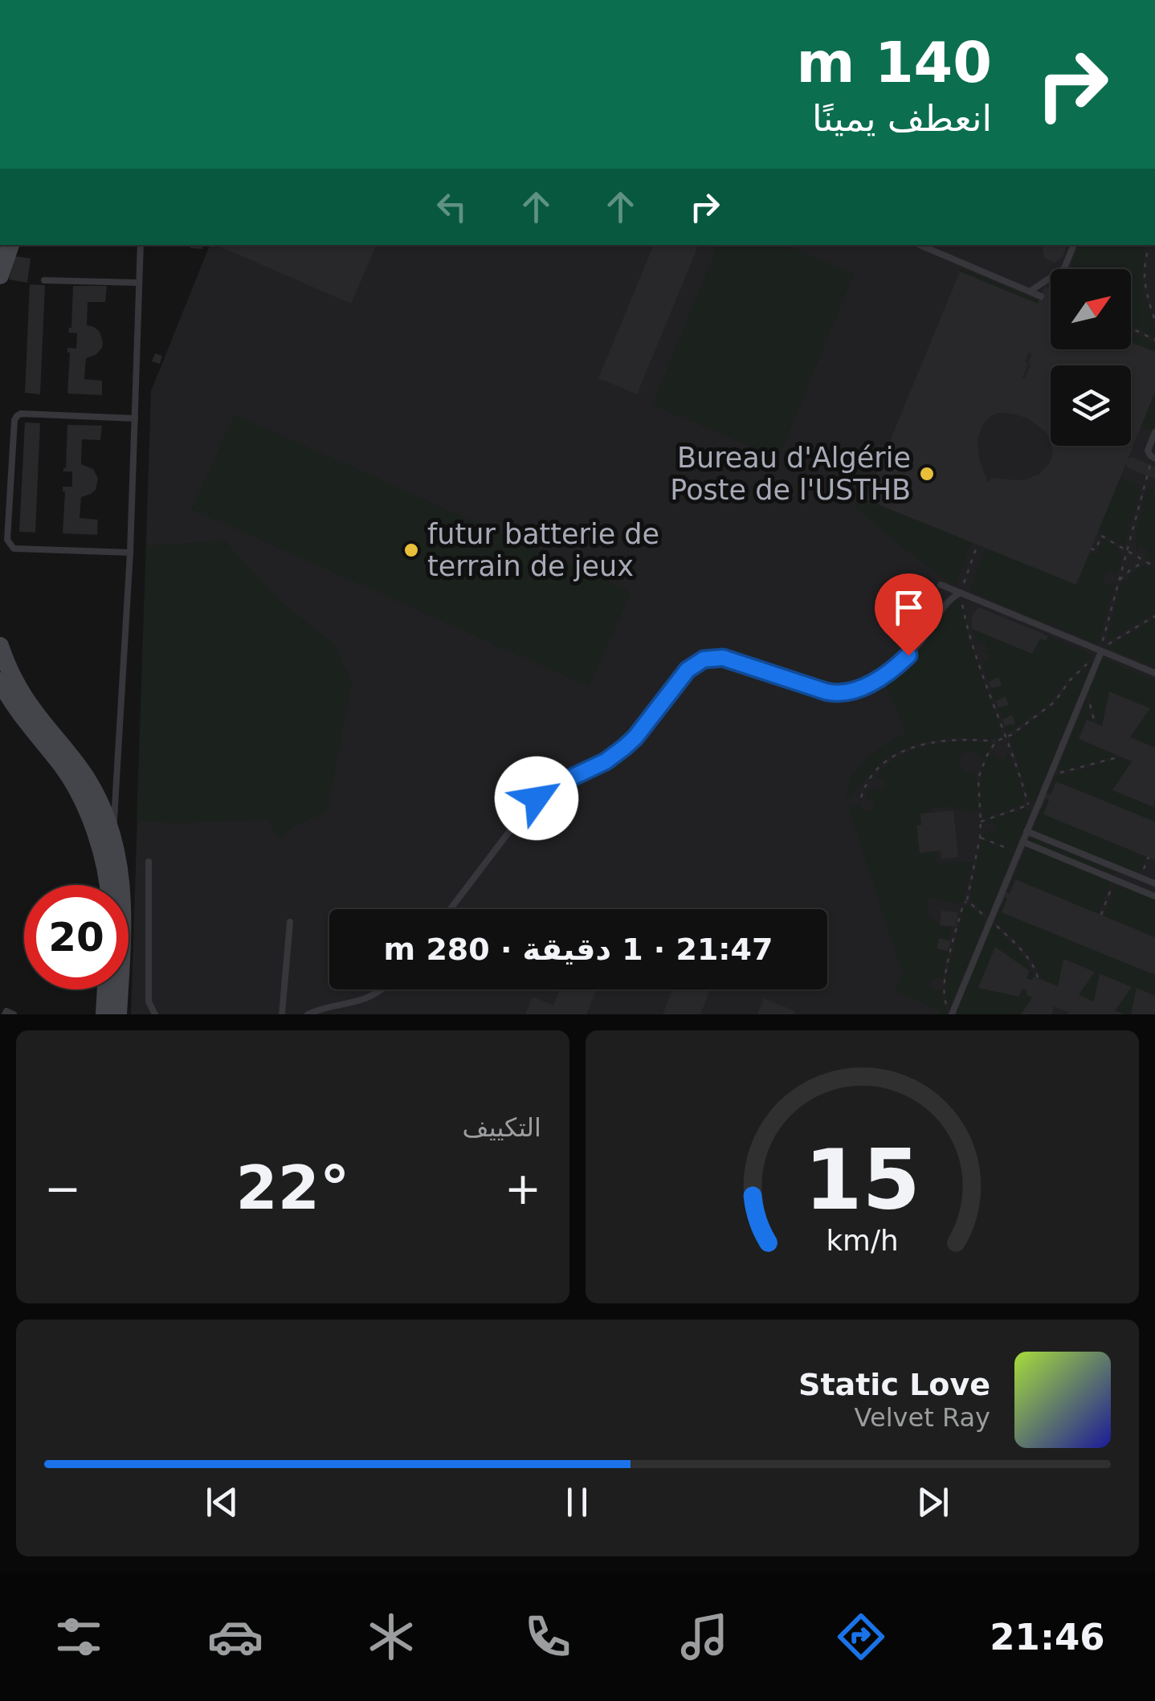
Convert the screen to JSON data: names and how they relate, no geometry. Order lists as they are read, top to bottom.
{
  "places": ["Bureau d'Algérie Poste de l'USTHB", "futur batterie de terrain de jeux"],
  "north": "top right",
  "page": {
    "turn": ["140 m", "انعطف يمينًا"],
    "limit": "20",
    "trip": "21:47 · 1 دقيقة · 280 m",
    "tile": "التكييف",
    "heat": ["−", "22°", "+"],
    "song": ["Static Love", "Velvet Ray"],
    "tabs": "21:46",
    "gauge": ["15", "km/h"]
  }
}
